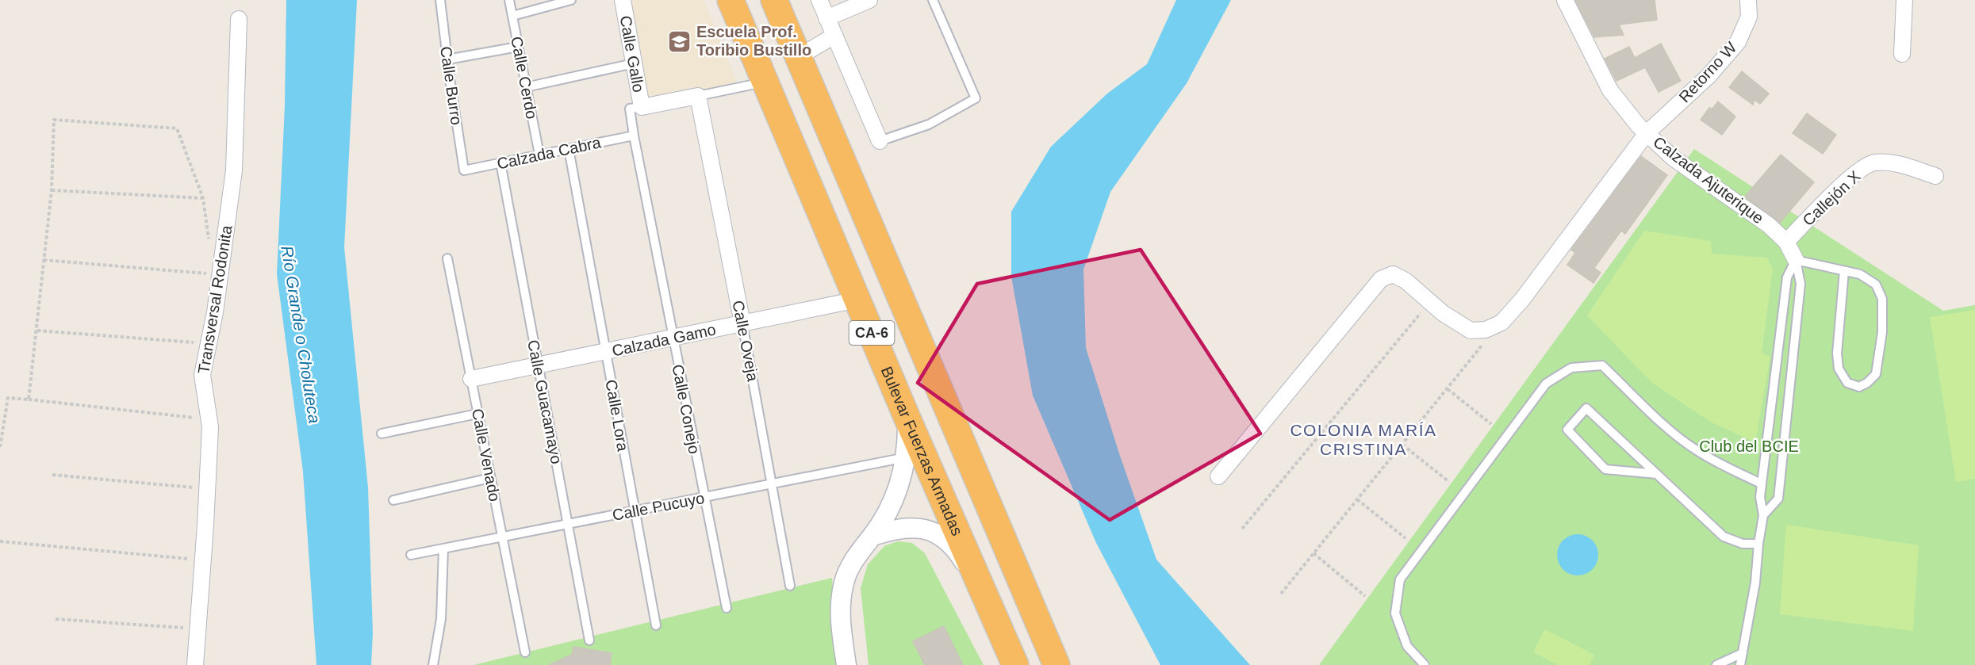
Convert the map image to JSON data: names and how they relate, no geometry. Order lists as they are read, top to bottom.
{
  "streets": {
    "highway": ["CA-6", "Bulevar Fuerzas Armadas"],
    "street": [
      "Calle Gallo",
      "Retorno W",
      "Calzada Ajuterique",
      "Callejón X",
      "Transversal Rodonita",
      "Calzada Gamo",
      "Calle Oveja"
    ],
    "lane": [
      "Calle Cerdo",
      "Calle Burro",
      "Calzada Cabra",
      "Calle Guacamayo",
      "Calle Conejo",
      "Calle Lora",
      "Calle Venado",
      "Calle Pucuyo"
    ]
  },
  "crossings": [
    ["Calle Gallo", "Calle Conejo"],
    ["Retorno W", "Calzada Ajuterique"],
    ["Calle Cerdo", "Calzada Cabra"],
    ["Calle Burro", "Calzada Cabra"],
    ["Calzada Cabra", "Calle Guacamayo"],
    ["Calzada Cabra", "Calle Conejo"],
    ["Calzada Cabra", "Calle Lora"],
    ["Calzada Ajuterique", "Callejón X"],
    ["Calzada Gamo", "Calle Oveja"],
    ["Calzada Gamo", "Calle Guacamayo"],
    ["Calzada Gamo", "Calle Conejo"],
    ["Calzada Gamo", "Calle Lora"],
    ["Calzada Gamo", "Bulevar Fuerzas Armadas"],
    ["Calzada Gamo", "Calle Venado"],
    ["Calle Oveja", "Calle Pucuyo"],
    ["Calle Guacamayo", "Calle Pucuyo"],
    ["Calle Conejo", "Calle Pucuyo"],
    ["Calle Lora", "Calle Pucuyo"],
    ["Calle Venado", "Calle Pucuyo"]
  ],
  "districts": ["COLONIA MARÍA CRISTINA"],
  "water": ["Río Grande o Choluteca"],
  "parks": ["Club del BCIE"],
  "places": {
    "school or university": ["Escuela Prof. Toribio Bustillo"]
  }
}
